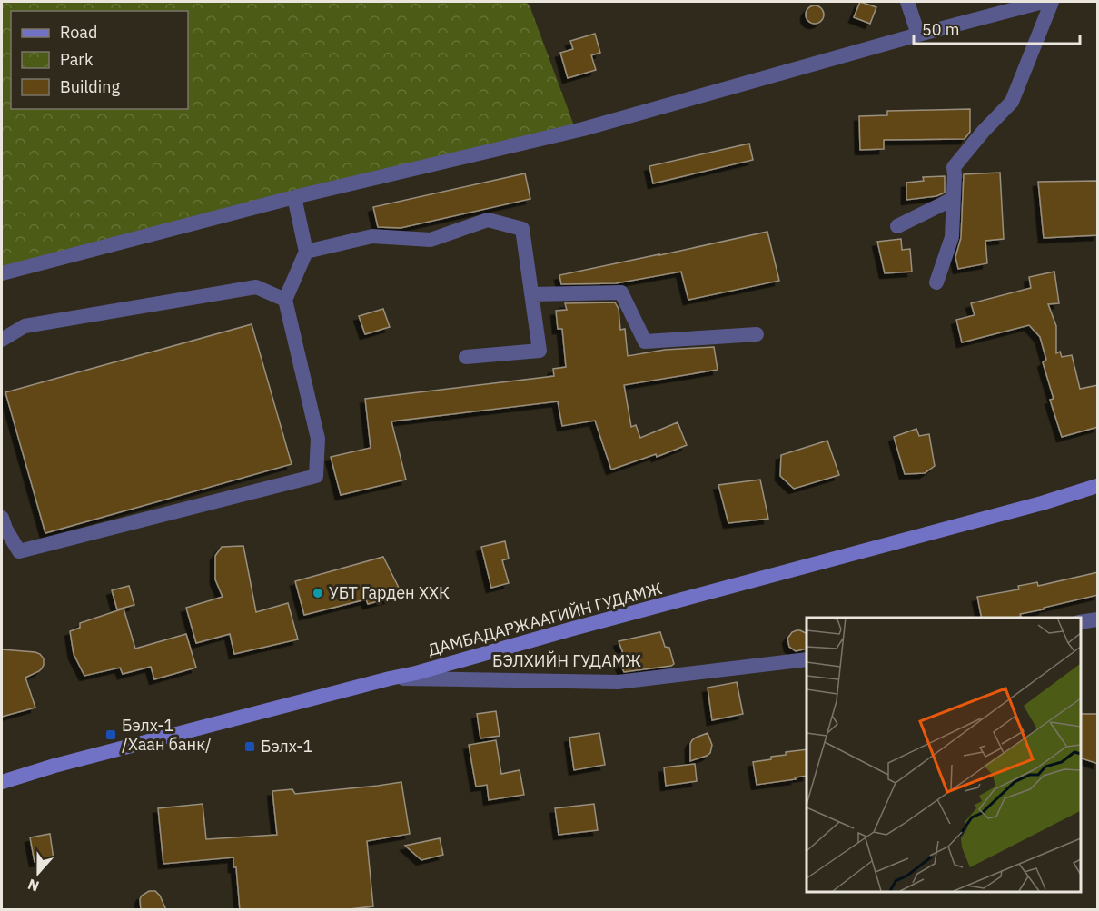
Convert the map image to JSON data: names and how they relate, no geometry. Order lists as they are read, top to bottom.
{
  "streets": {
    "main road": ["ДАМБАДАРЖААГИЙН ГУДАМЖ"],
    "street": ["БЭЛХИЙН ГУДАМЖ"]
  },
  "crossings": [
    ["ДАМБАДАРЖААГИЙН ГУДАМЖ", "БЭЛХИЙН ГУДАМЖ"]
  ],
  "places": {
    "other": ["УБТ Гарден ХХК"],
    "transit": ["Бэлх-1 /Хаан банк/", "Бэлх-1"]
  },
  "legend": ["Road", "Park", "Building"],
  "scale_bar": "50 m",
  "north": "bottom"
}
